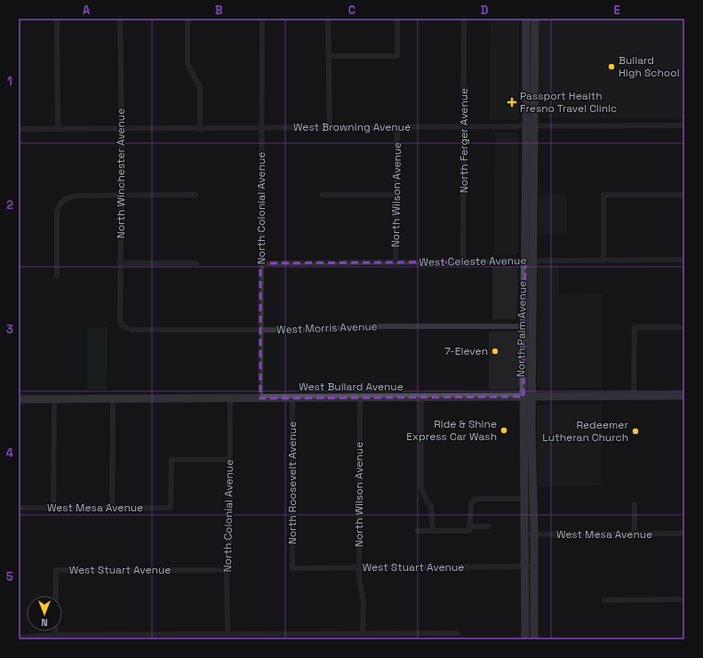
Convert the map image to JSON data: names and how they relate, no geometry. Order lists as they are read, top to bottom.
{
  "streets": {
    "main road": ["North Palm Avenue", "West Bullard Avenue"],
    "street": [
      "West Browning Avenue",
      "North Ferger Avenue",
      "North Winchester Avenue",
      "North Wilson Avenue",
      "North Colonial Avenue",
      "West Celeste Avenue",
      "West Morris Avenue",
      "North Roosevelt Avenue",
      "West Mesa Avenue",
      "West Stuart Avenue"
    ]
  },
  "crossings": [
    ["West Browning Avenue", "North Ferger Avenue"],
    ["West Browning Avenue", "North Winchester Avenue"],
    ["West Browning Avenue", "North Wilson Avenue"],
    ["West Browning Avenue", "North Colonial Avenue"],
    ["West Browning Avenue", "North Palm Avenue"],
    ["North Ferger Avenue", "West Celeste Avenue"],
    ["North Winchester Avenue", "West Morris Avenue"],
    ["North Wilson Avenue", "West Celeste Avenue"],
    ["North Wilson Avenue", "West Bullard Avenue"],
    ["North Wilson Avenue", "West Stuart Avenue"],
    ["North Colonial Avenue", "West Celeste Avenue"],
    ["North Colonial Avenue", "West Morris Avenue"],
    ["North Colonial Avenue", "West Bullard Avenue"],
    ["North Colonial Avenue", "West Mesa Avenue"],
    ["North Colonial Avenue", "West Stuart Avenue"],
    ["West Celeste Avenue", "North Palm Avenue"],
    ["West Morris Avenue", "North Palm Avenue"],
    ["North Palm Avenue", "West Bullard Avenue"],
    ["North Palm Avenue", "West Mesa Avenue"],
    ["North Palm Avenue", "West Stuart Avenue"],
    ["West Bullard Avenue", "North Roosevelt Avenue"],
    ["North Roosevelt Avenue", "West Stuart Avenue"]
  ],
  "places": {
    "other": [
      "Bullard High School",
      "7-Eleven",
      "Ride & Shine Express Car Wash",
      "Redeemer Lutheran Church"
    ],
    "health": ["Passport Health Fresno Travel Clinic"]
  },
  "north": "bottom",
  "grid": {
    "columns": [
      "A",
      "B",
      "C",
      "D",
      "E"
    ],
    "rows": [
      "1",
      "2",
      "3",
      "4",
      "5"
    ]
  }
}
